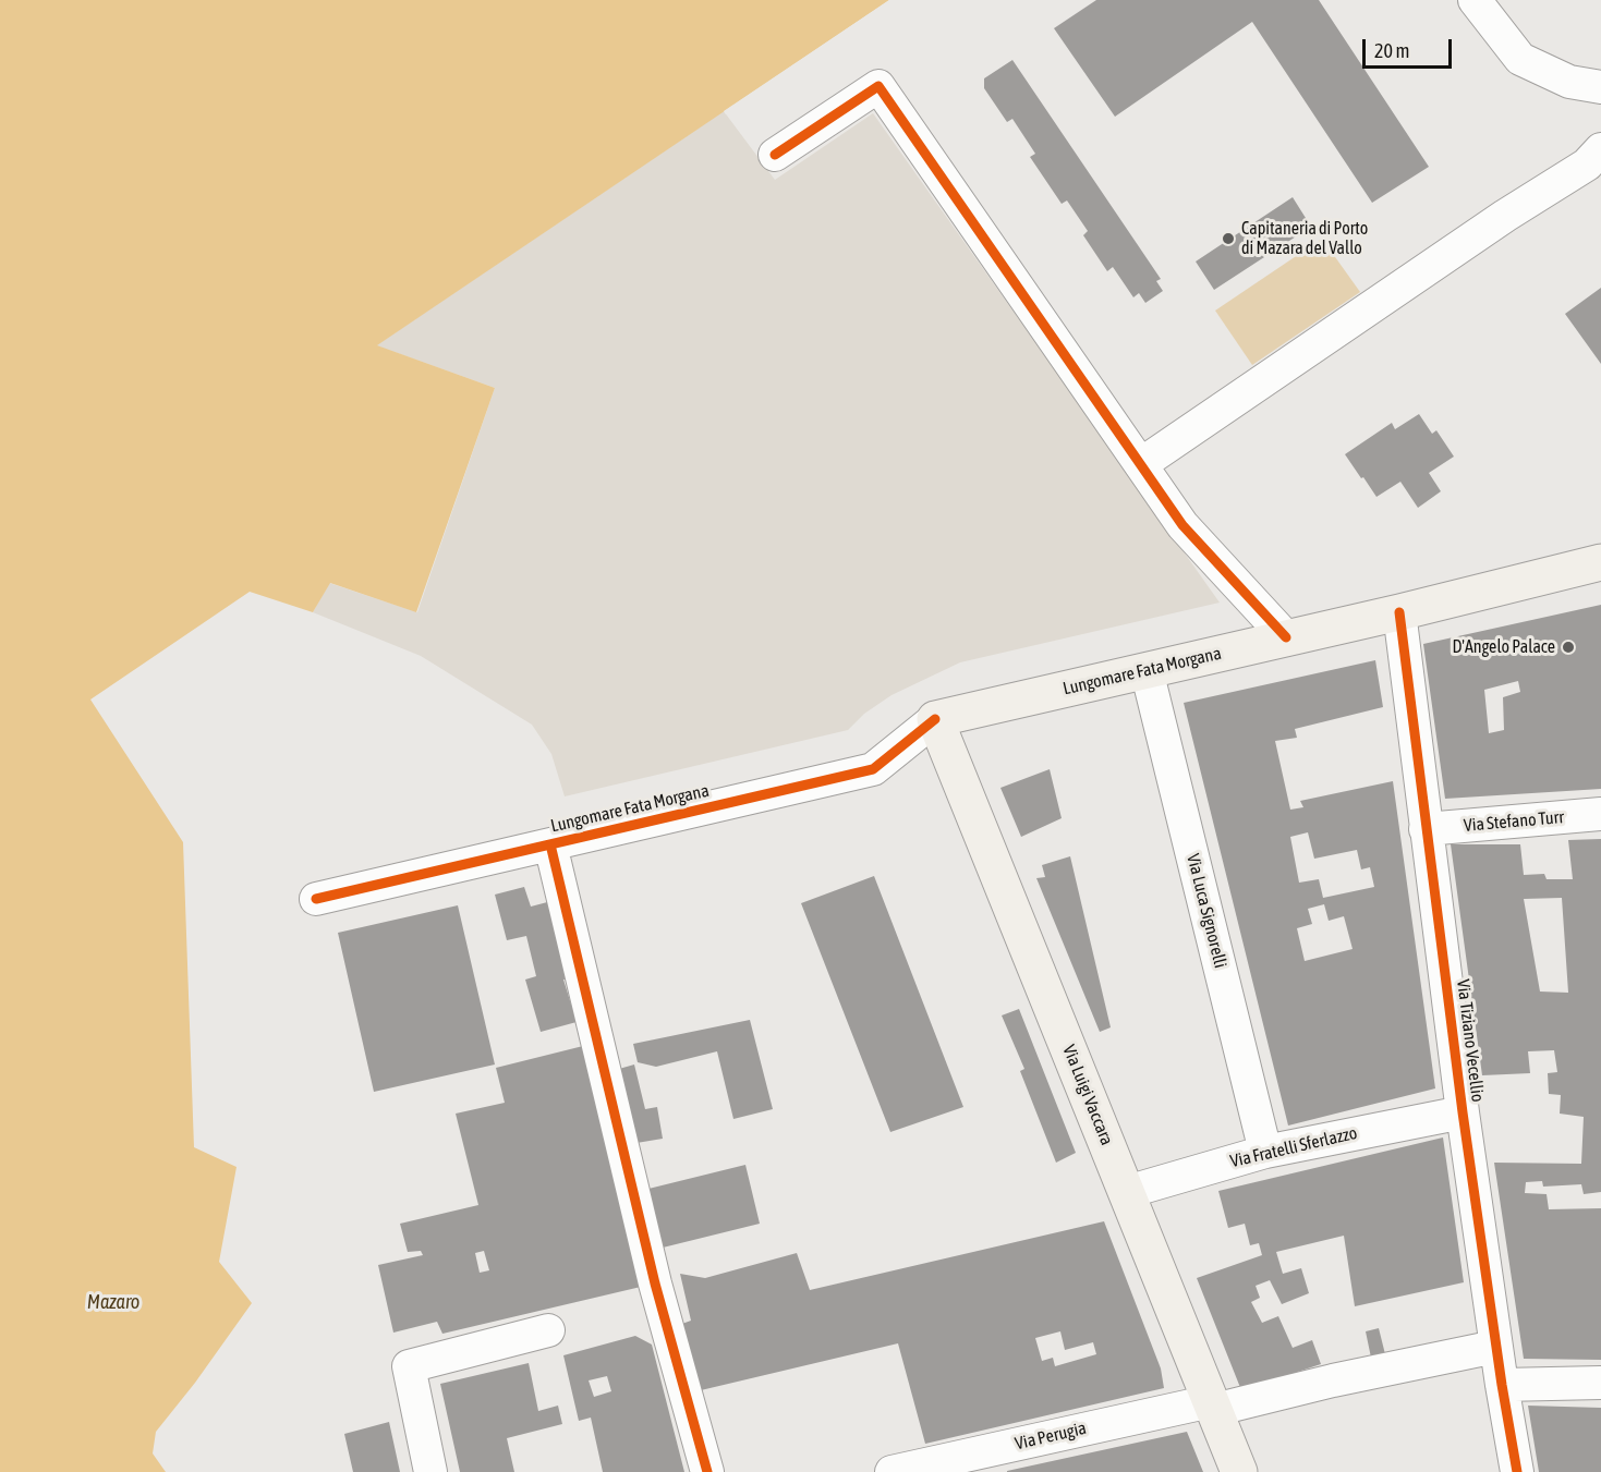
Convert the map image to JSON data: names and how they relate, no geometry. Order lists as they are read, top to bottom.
{
  "streets": {
    "main road": ["Lungomare Fata Morgana", "Via Luigi Vaccara"],
    "street": [
      "Via Stefano Turr",
      "Via Luca Signorelli",
      "Via Tiziano Vecellio",
      "Via Fratelli Sferlazzo",
      "Via Perugia"
    ]
  },
  "crossings": [
    ["Lungomare Fata Morgana", "Via Luca Signorelli"],
    ["Lungomare Fata Morgana", "Via Tiziano Vecellio"],
    ["Lungomare Fata Morgana", "Via Luigi Vaccara"],
    ["Via Stefano Turr", "Via Tiziano Vecellio"],
    ["Via Luca Signorelli", "Via Fratelli Sferlazzo"],
    ["Via Tiziano Vecellio", "Via Fratelli Sferlazzo"],
    ["Via Tiziano Vecellio", "Via Perugia"],
    ["Via Luigi Vaccara", "Via Fratelli Sferlazzo"],
    ["Via Luigi Vaccara", "Via Perugia"]
  ],
  "water": ["Mazaro"],
  "places": ["Capitaneria di Porto di Mazara del Vallo", "D'Angelo Palace"],
  "scale_bar": "20 m"
}
